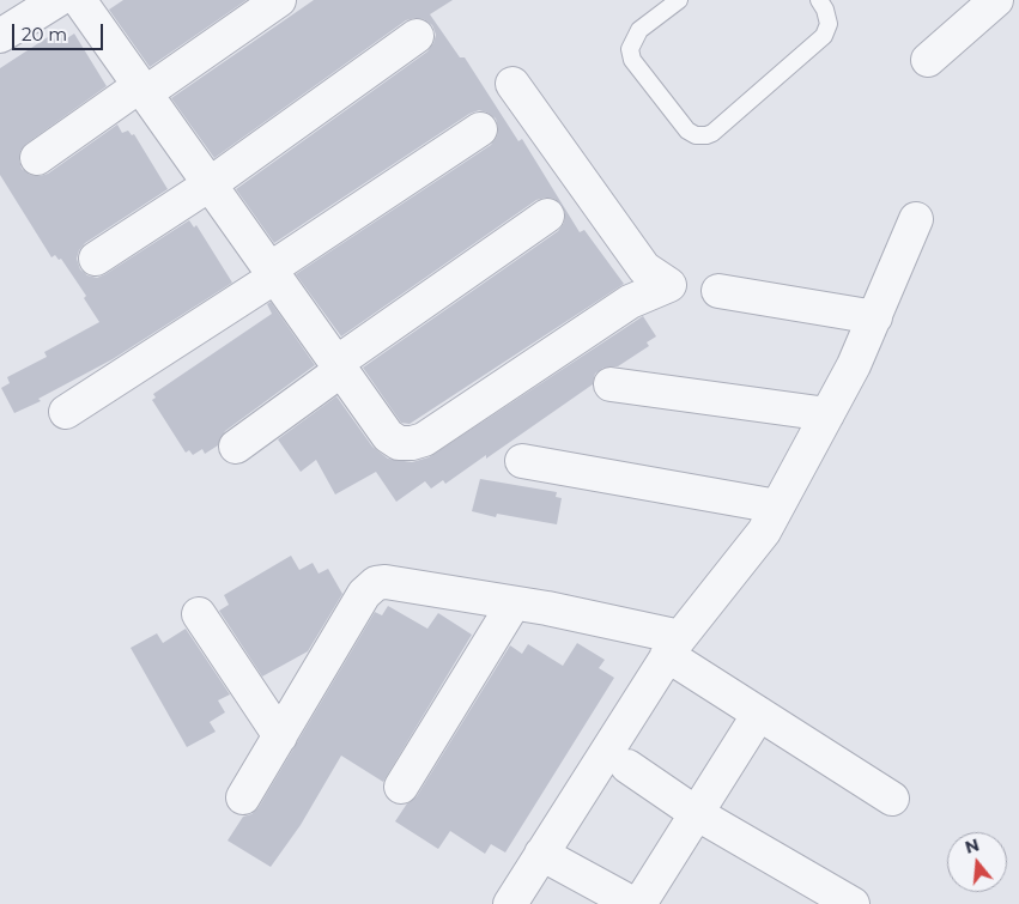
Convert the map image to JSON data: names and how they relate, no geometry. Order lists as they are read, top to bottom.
{
  "scale_bar": "20 m",
  "north": "top"
}
